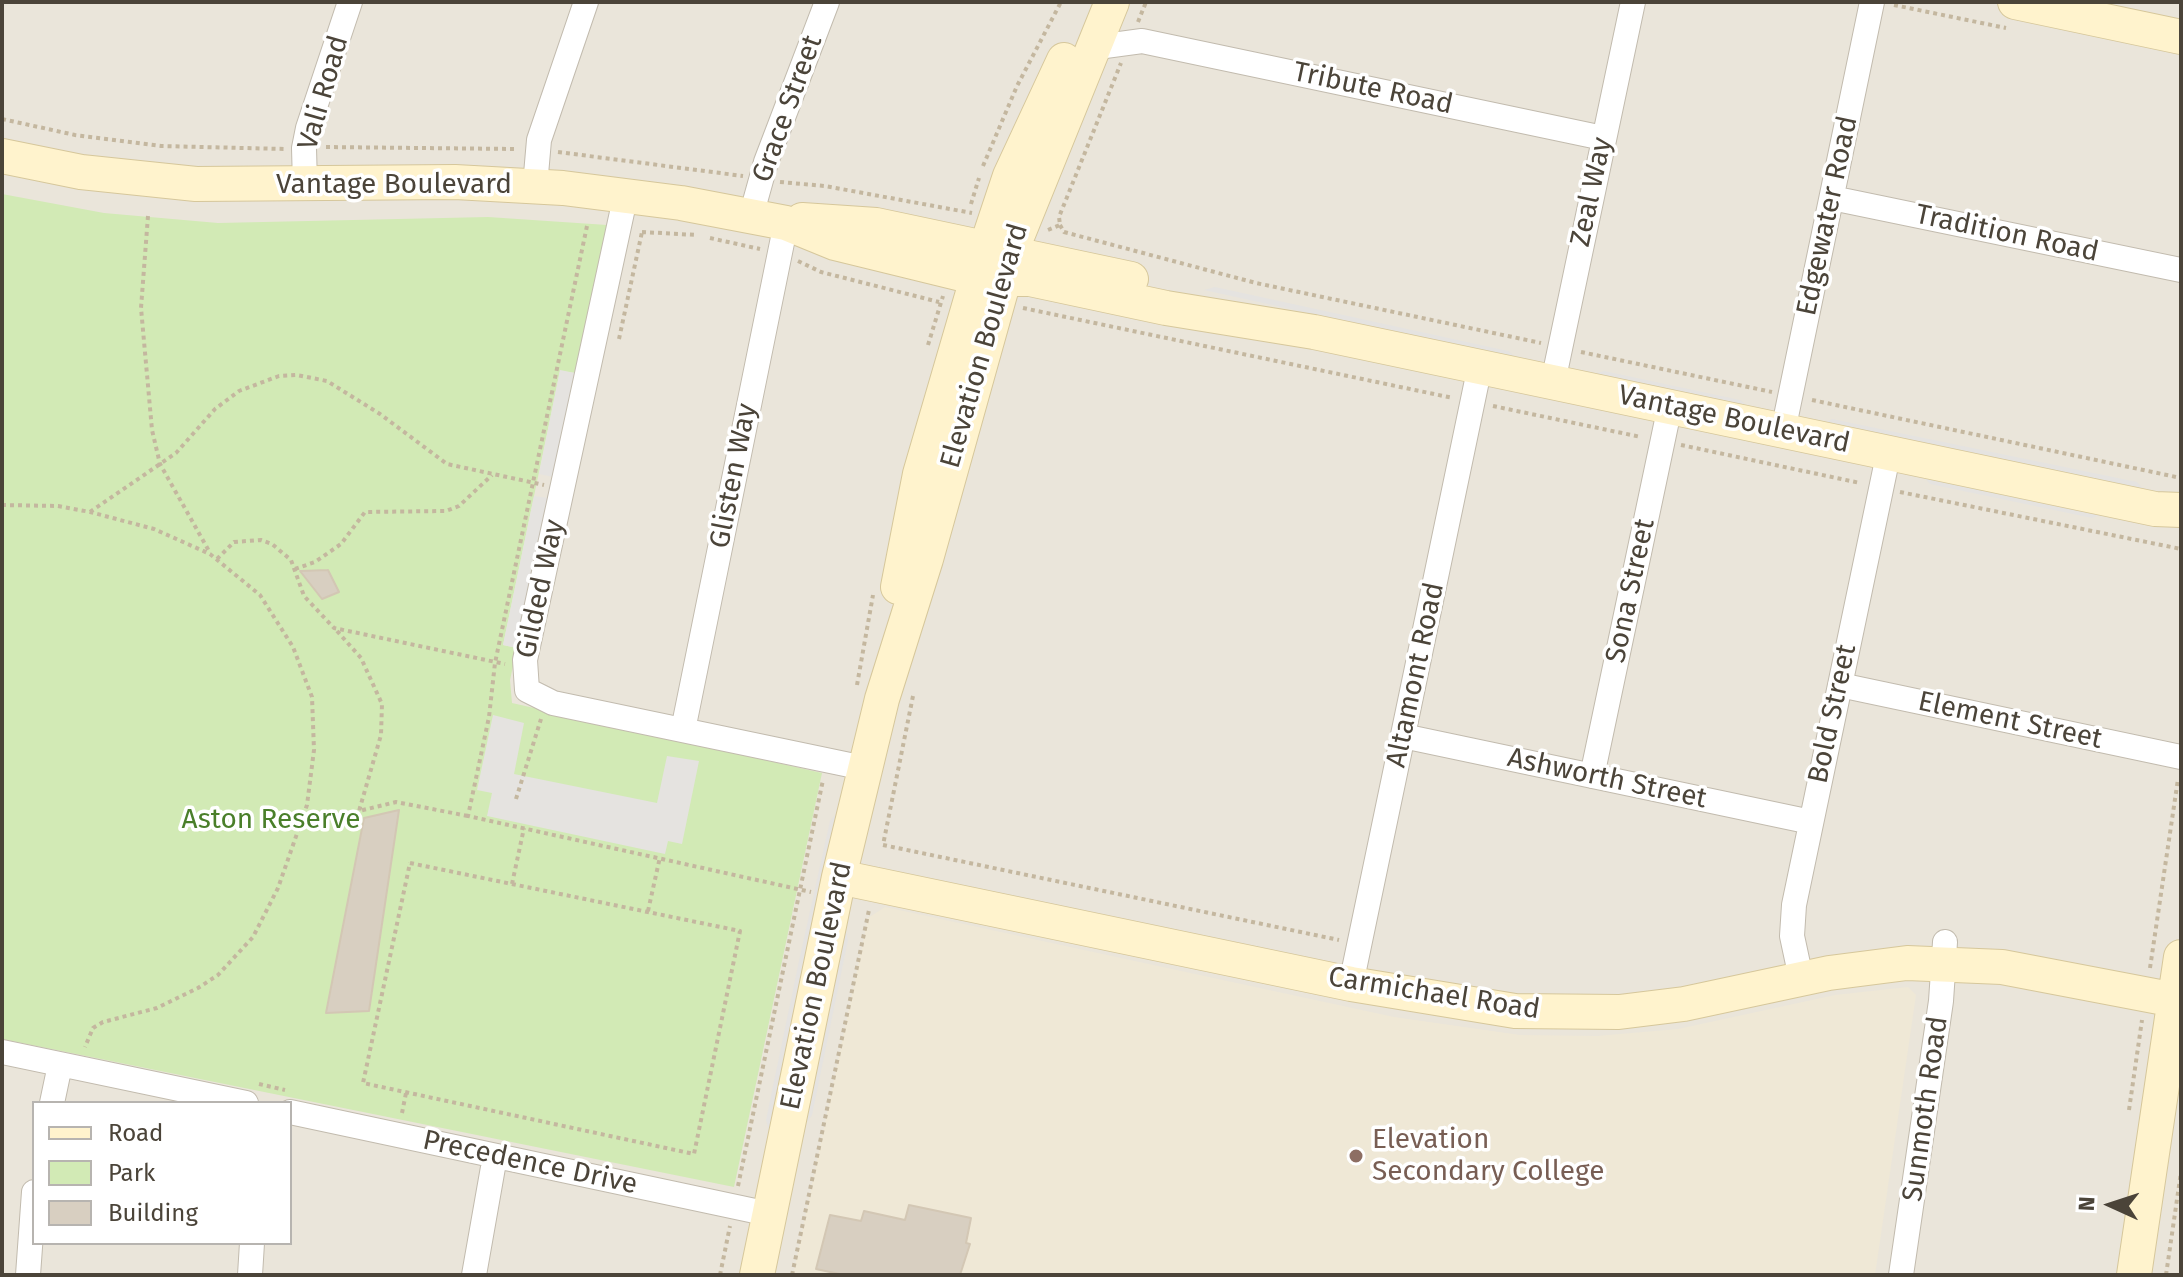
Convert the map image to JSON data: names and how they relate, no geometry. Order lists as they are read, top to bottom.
{
  "streets": {
    "street": [
      "Tribute Road",
      "Vali Road",
      "Grace Street",
      "Vantage Boulevard",
      "Zeal Way",
      "Edgewater Road",
      "Tradition Road",
      "Elevation Boulevard",
      "Glisten Way",
      "Gilded Way",
      "Sona Street",
      "Altamont Road",
      "Bold Street",
      "Element Street",
      "Ashworth Street",
      "Carmichael Road",
      "Sunmoth Road",
      "Precedence Drive"
    ]
  },
  "crossings": [
    ["Tribute Road", "Zeal Way"],
    ["Vali Road", "Vantage Boulevard"],
    ["Grace Street", "Vantage Boulevard"],
    ["Vantage Boulevard", "Zeal Way"],
    ["Vantage Boulevard", "Edgewater Road"],
    ["Vantage Boulevard", "Elevation Boulevard"],
    ["Vantage Boulevard", "Glisten Way"],
    ["Vantage Boulevard", "Gilded Way"],
    ["Vantage Boulevard", "Sona Street"],
    ["Vantage Boulevard", "Altamont Road"],
    ["Vantage Boulevard", "Bold Street"],
    ["Edgewater Road", "Tradition Road"],
    ["Elevation Boulevard", "Gilded Way"],
    ["Elevation Boulevard", "Carmichael Road"],
    ["Elevation Boulevard", "Precedence Drive"],
    ["Glisten Way", "Gilded Way"],
    ["Sona Street", "Ashworth Street"],
    ["Altamont Road", "Ashworth Street"],
    ["Altamont Road", "Carmichael Road"],
    ["Bold Street", "Element Street"],
    ["Bold Street", "Ashworth Street"],
    ["Bold Street", "Carmichael Road"],
    ["Carmichael Road", "Sunmoth Road"]
  ],
  "parks": ["Aston Reserve"],
  "places": ["Elevation Secondary College"],
  "legend": ["Road", "Park", "Building"],
  "north": "left"
}
